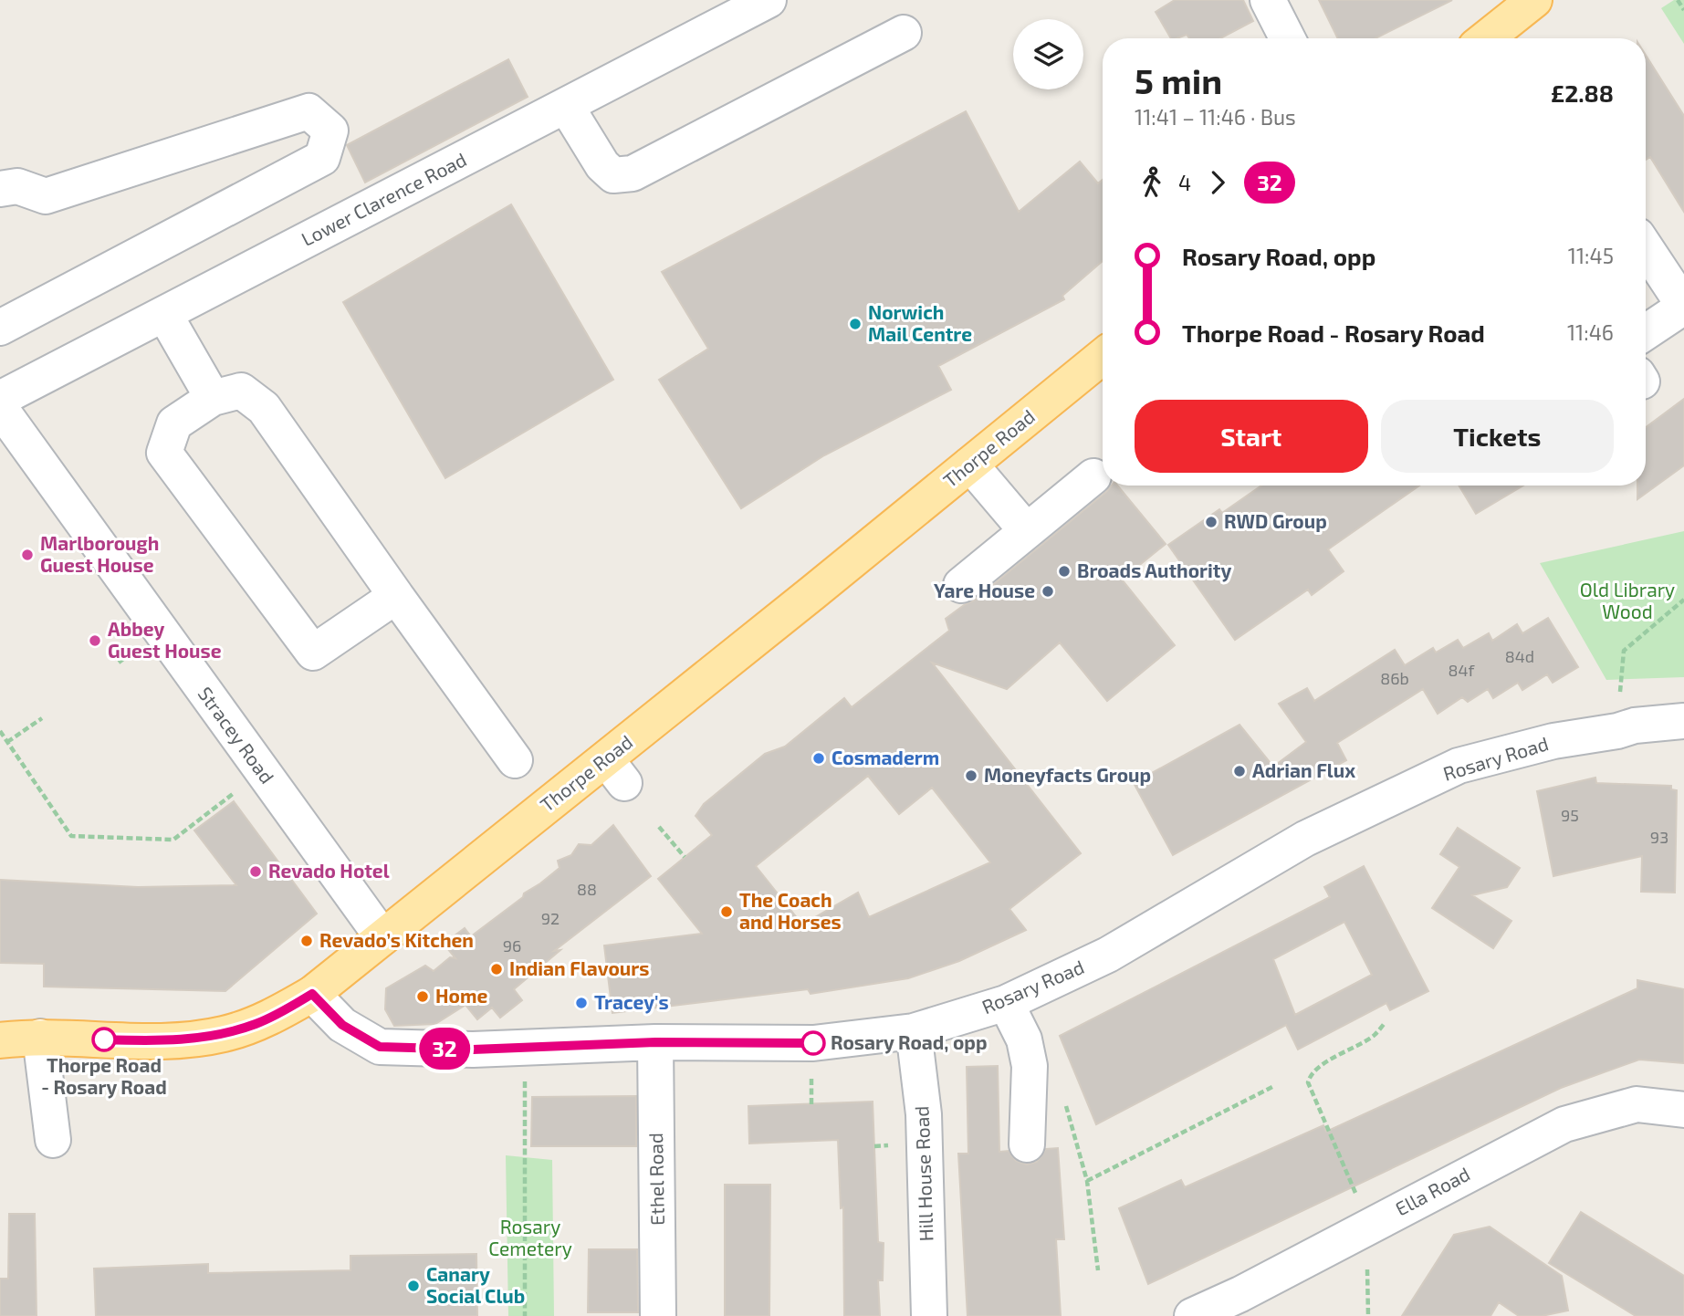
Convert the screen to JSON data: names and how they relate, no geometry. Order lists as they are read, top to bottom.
{
  "streets": {
    "main road": ["Thorpe Road"],
    "street": [
      "Lower Clarence Road",
      "Stracey Road",
      "Rosary Road",
      "Hill House Road",
      "Ethel Road",
      "Ella Road"
    ]
  },
  "crossings": [
    ["Thorpe Road", "Stracey Road"],
    ["Thorpe Road", "Rosary Road"],
    ["Rosary Road", "Hill House Road"],
    ["Rosary Road", "Ethel Road"]
  ],
  "parks": ["Old Library Wood", "Rosary Cemetery"],
  "places": [
    "Norwich Mail Centre",
    "RWD Group",
    "Marlborough Guest House",
    "Broads Authority",
    "Yare House",
    "Abbey Guest House",
    "Cosmaderm",
    "Adrian Flux",
    "Moneyfacts Group",
    "Revado Hotel",
    "The Coach and Horses",
    "Revado’s Kitchen",
    "Indian Flavours",
    "Home",
    "Tracey's",
    "Thorpe Road - Rosary Road",
    "Rosary Road, opp",
    "Canary Social Club"
  ],
  "lines": ["bus line 32"],
  "house_numbers": [
    "84d",
    "84f",
    "86b",
    "95",
    "93",
    "88",
    "92",
    "96"
  ],
  "page": {
    "on_map": "32",
    "heading": ["5 min", "11:41 – 11:46 · Bus", "£2.88"],
    "legs": ["4", "32"],
    "list": [
      {
        "name": "Rosary Road, opp",
        "value": "11:45"
      },
      {
        "name": "Thorpe Road - Rosary Road",
        "value": "11:46"
      }
    ],
    "buttons": ["Start", "Tickets"]
  }
}
